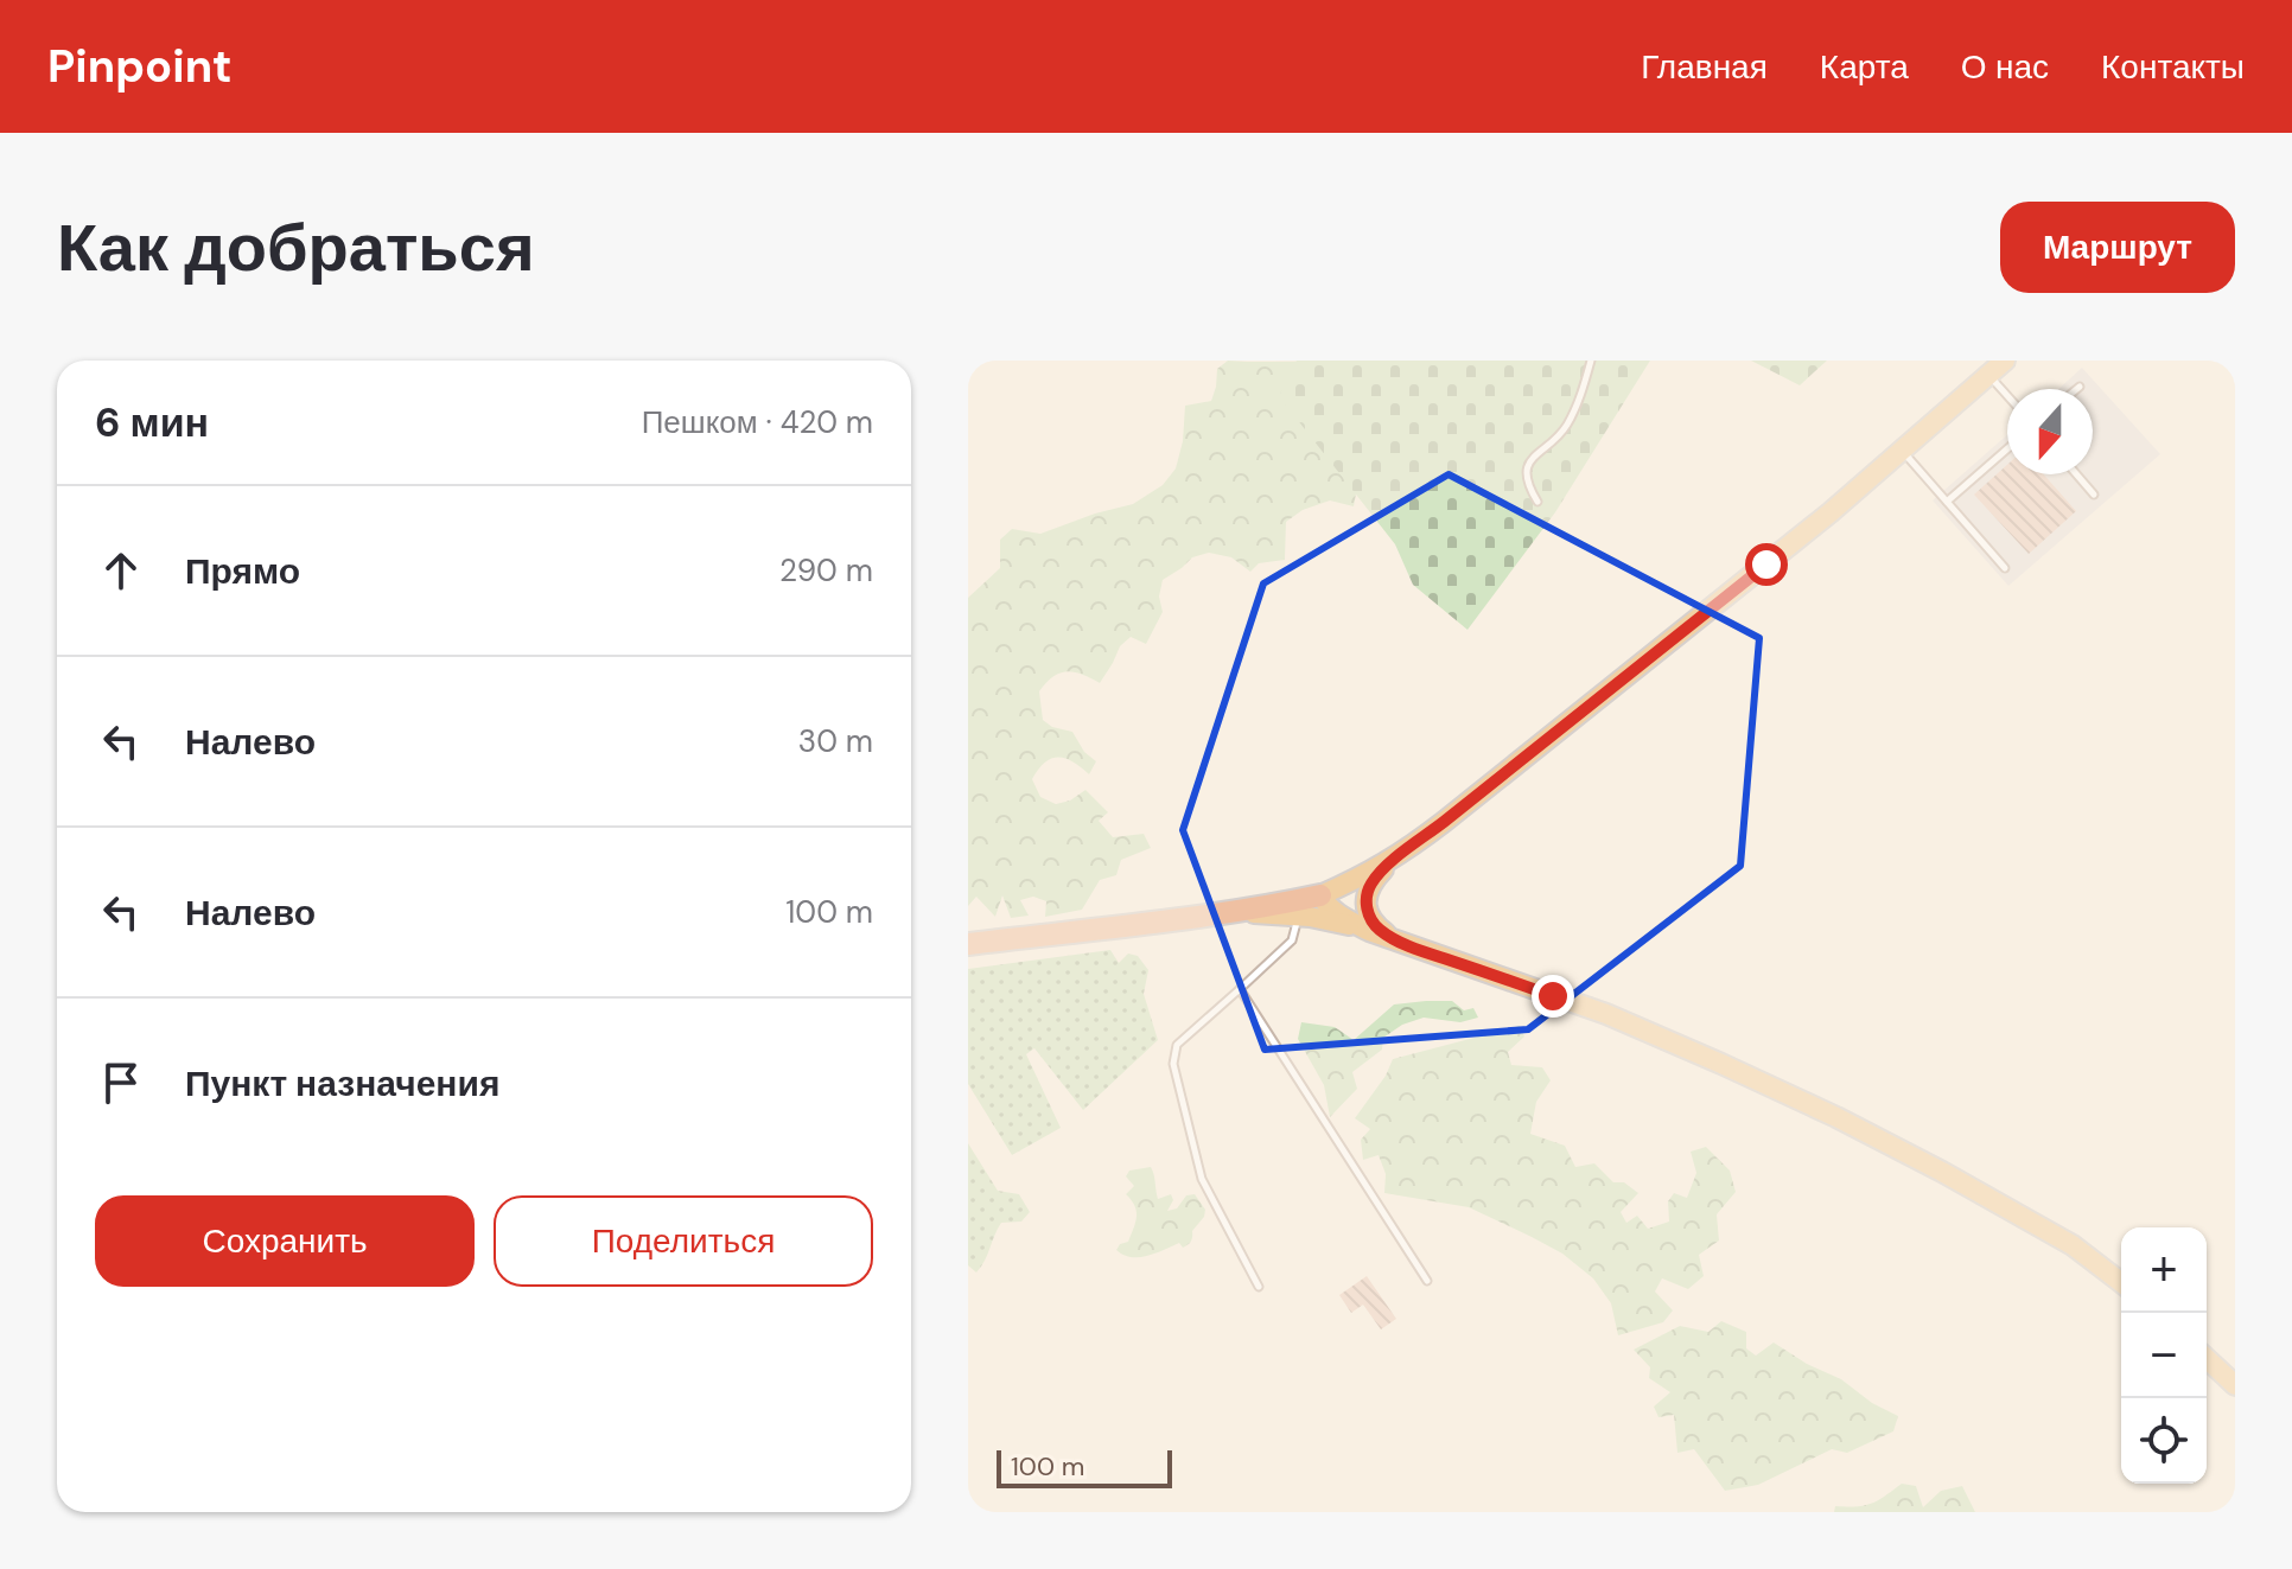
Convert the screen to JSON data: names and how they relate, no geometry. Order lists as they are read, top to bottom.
{
  "scale_bar": "100 m",
  "north": "bottom",
  "page": {
    "header": "Pinpoint",
    "nav": [
      "Главная",
      "Карта",
      "О нас",
      "Контакты"
    ],
    "buttons": [
      "Маршрут",
      ["Сохранить", "Поделиться"]
    ],
    "title": "Как добраться",
    "heading": ["6 мин", "Пешком · 420 m"],
    "list": [
      ["Прямо", "290 m"],
      ["Налево", "30 m"],
      ["Налево", "100 m"],
      "Пункт назначения"
    ],
    "map_buttons": ["+", "−"],
    "scale": "100 m"
  }
}
